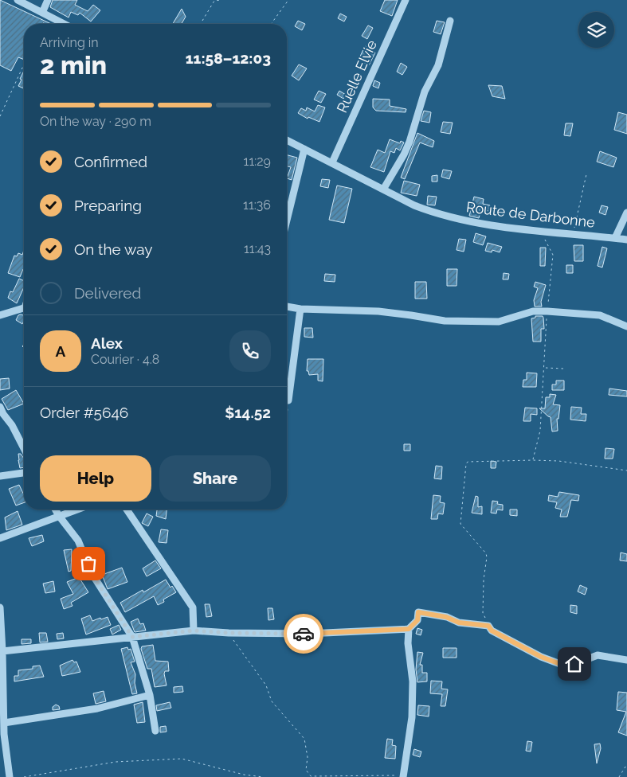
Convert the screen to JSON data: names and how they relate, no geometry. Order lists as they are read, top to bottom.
{
  "streets": {
    "street": ["Ruelle Elvie", "Route de Darbonne"]
  },
  "crossings": [
    ["Ruelle Elvie", "Route de Darbonne"]
  ],
  "page": {
    "heading": ["2 min", "Arriving in", "11:58–12:03"],
    "panel": [
      "Alex",
      "Courier · 4.8",
      "Order #5646",
      "$14.52"
    ],
    "bar": "On the way · 290 m",
    "list": [
      ["Confirmed", "11:29"],
      ["Preparing", "11:36"],
      ["On the way", "11:43"],
      "Delivered"
    ],
    "round": "A",
    "buttons": ["Help", "Share"]
  }
}
